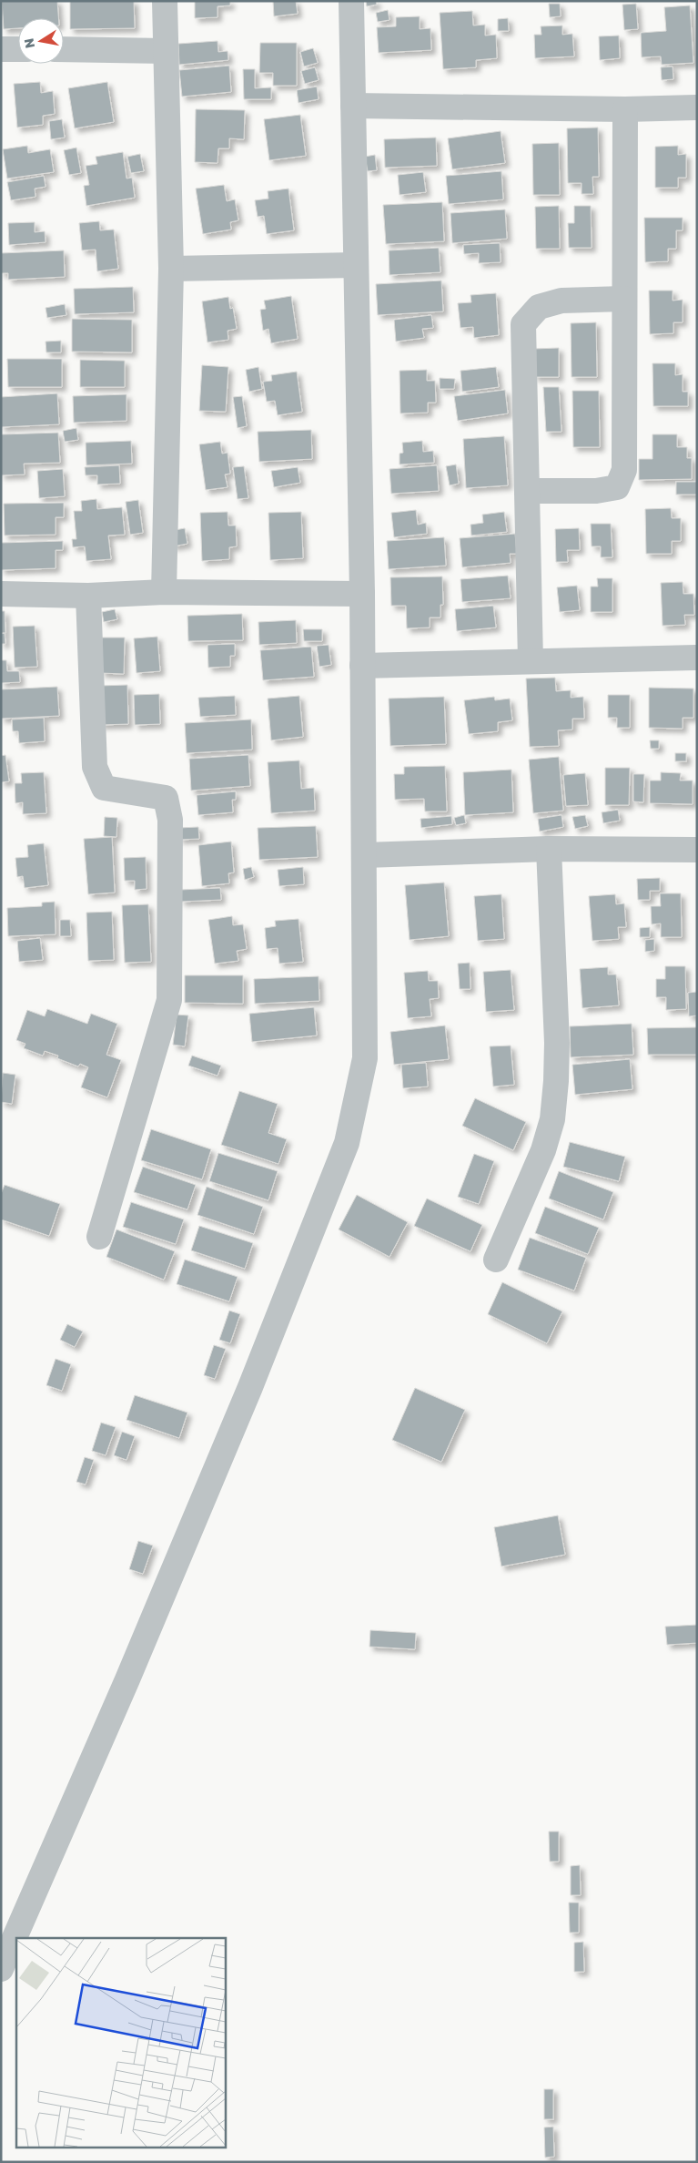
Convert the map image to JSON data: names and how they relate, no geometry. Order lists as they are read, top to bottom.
{
  "north": "left"
}
